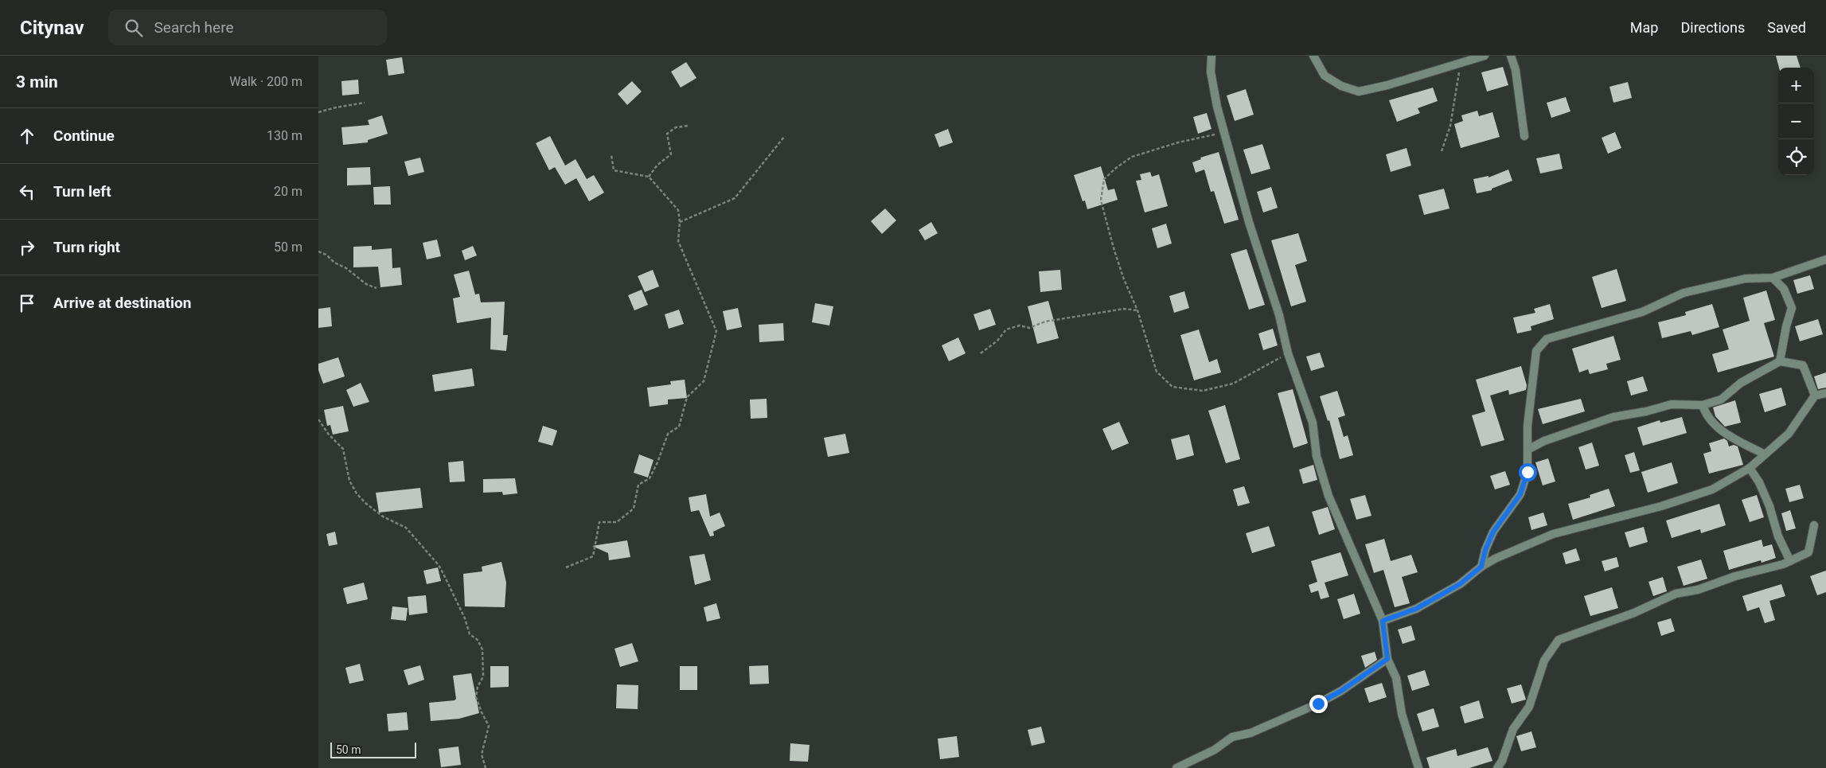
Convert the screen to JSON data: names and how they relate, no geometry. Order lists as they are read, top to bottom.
{
  "scale_bar": "50 m",
  "page": {
    "header": "Citynav",
    "search": "Search here",
    "nav": ["Map", "Directions", "Saved"],
    "heading": ["3 min", "Walk · 200 m"],
    "map_buttons": ["+", "−"],
    "list": [
      ["Continue", "130 m"],
      ["Turn left", "20 m"],
      ["Turn right", "50 m"],
      "Arrive at destination"
    ],
    "scale": "50 m"
  }
}
